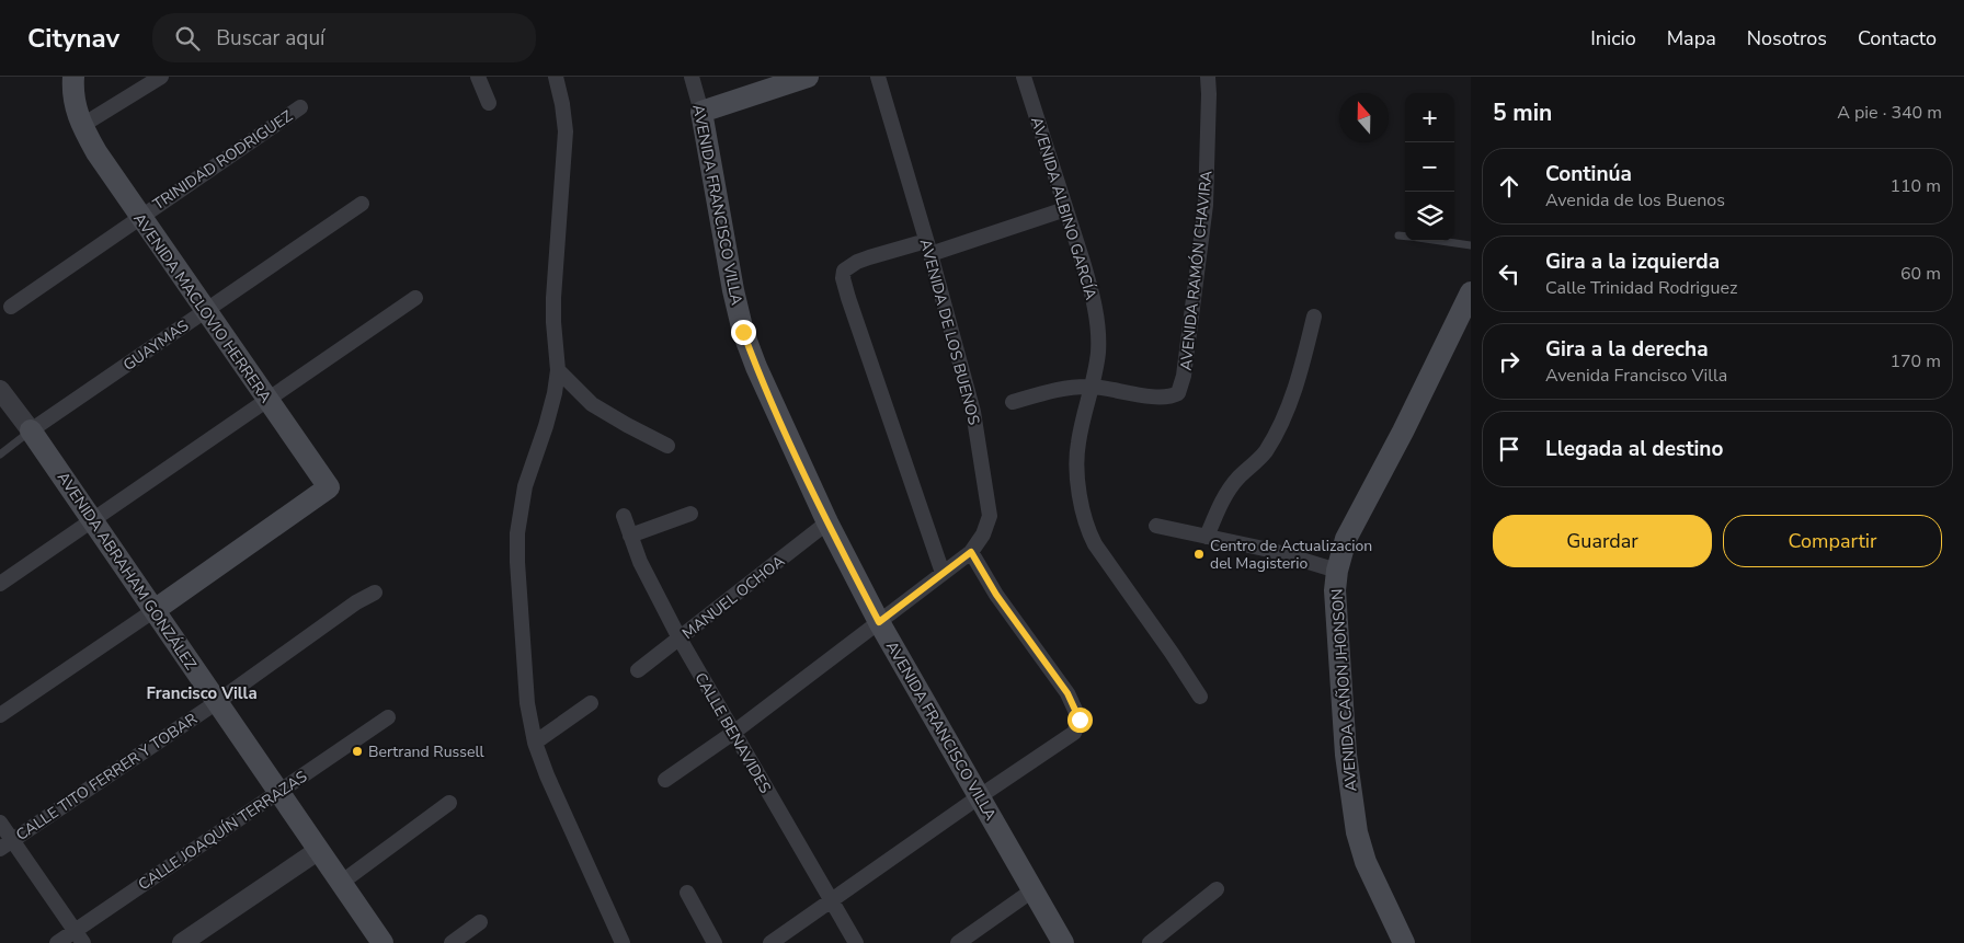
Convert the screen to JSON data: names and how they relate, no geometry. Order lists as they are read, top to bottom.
{
  "streets": {
    "main road": [
      "AVENIDA FRANCISCO VILLA",
      "AVENIDA MACLOVIO HERRERA",
      "AVENIDA ABRAHAM GONZÁLEZ",
      "AVENIDA CAÑON JHONSON"
    ],
    "street": [
      "TRINIDAD RODRIGUEZ",
      "AVENIDA ALBINO GARCÍA",
      "AVENIDA RAMÓN CHAVIRA",
      "AVENIDA DE LOS BUENOS",
      "GUAYMAS",
      "MANUEL OCHOA",
      "CALLE BENAVIDES",
      "CALLE TITO FERRER Y TOBAR",
      "CALLE JOAQUÍN TERRAZAS"
    ]
  },
  "crossings": [
    ["TRINIDAD RODRIGUEZ", "AVENIDA MACLOVIO HERRERA"],
    ["AVENIDA FRANCISCO VILLA", "MANUEL OCHOA"],
    ["AVENIDA ALBINO GARCÍA", "AVENIDA RAMÓN CHAVIRA"],
    ["AVENIDA MACLOVIO HERRERA", "GUAYMAS"],
    ["AVENIDA MACLOVIO HERRERA", "AVENIDA ABRAHAM GONZÁLEZ"],
    ["GUAYMAS", "AVENIDA ABRAHAM GONZÁLEZ"],
    ["AVENIDA ABRAHAM GONZÁLEZ", "CALLE TITO FERRER Y TOBAR"],
    ["AVENIDA ABRAHAM GONZÁLEZ", "CALLE JOAQUÍN TERRAZAS"],
    ["MANUEL OCHOA", "CALLE BENAVIDES"]
  ],
  "districts": ["Francisco Villa"],
  "places": ["Centro de Actualizacion del Magisterio", "Bertrand Russell"],
  "north": "top",
  "page": {
    "header": "Citynav",
    "search": "Buscar aquí",
    "nav": [
      "Inicio",
      "Mapa",
      "Nosotros",
      "Contacto"
    ],
    "heading": ["5 min", "A pie · 340 m"],
    "map_buttons": ["+", "−"],
    "list": [
      ["Continúa", "Avenida de los Buenos", "110 m"],
      ["Gira a la izquierda", "Calle Trinidad Rodriguez", "60 m"],
      ["Gira a la derecha", "Avenida Francisco Villa", "170 m"],
      "Llegada al destino"
    ],
    "buttons": ["Guardar", "Compartir"]
  }
}
